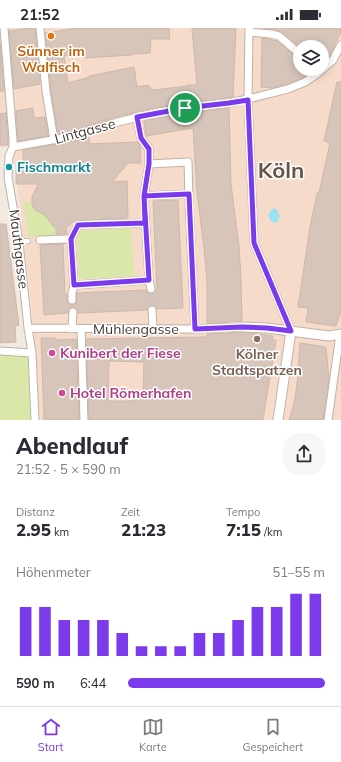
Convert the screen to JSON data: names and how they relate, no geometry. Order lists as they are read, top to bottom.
{
  "streets": {
    "street": ["Lintgasse", "Mauthgasse", "Mühlengasse"]
  },
  "crossings": [
    ["Lintgasse", "Mauthgasse"],
    ["Mauthgasse", "Mühlengasse"]
  ],
  "districts": ["Köln"],
  "places": [
    "Sünner im Walfisch",
    "Fischmarkt",
    "Kölner Stadtspatzen",
    "Kunibert der Fiese",
    "Hotel Römerhafen"
  ],
  "page": {
    "status": "21:52",
    "heading": ["Abendlauf", "21:52 · 5 × 590 m"],
    "stats": [
      ["Distanz", "2.95 km"],
      ["Zeit", "21:23"],
      ["Tempo", "7:15 /km"]
    ],
    "chart": ["Höhenmeter", "51–55 m"],
    "list": [
      {
        "name": "590 m",
        "note": "6:44"
      }
    ],
    "tabs": ["Start", "Karte", "Gespeichert"]
  }
}
